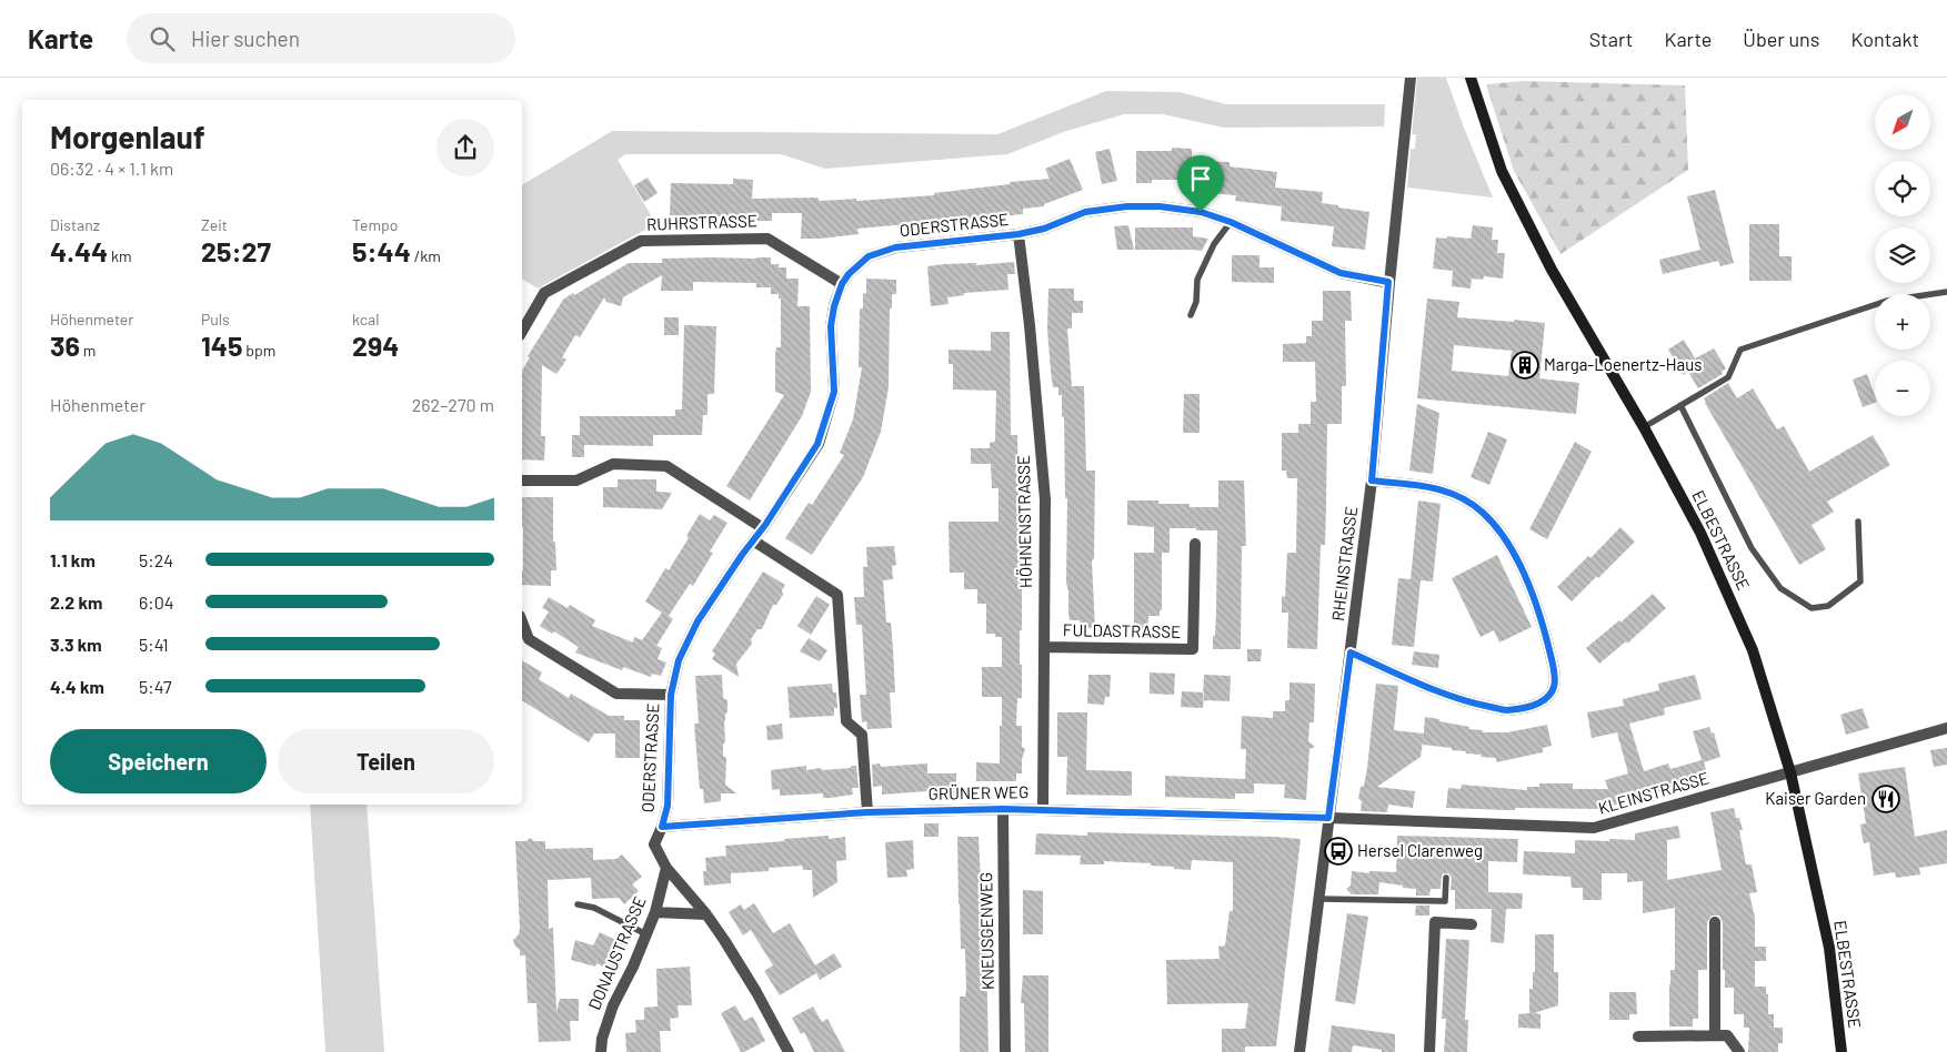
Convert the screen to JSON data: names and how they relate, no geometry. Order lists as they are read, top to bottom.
{
  "streets": {
    "main road": ["ELBESTRASSE"],
    "street": [
      "RUHRSTRASSE",
      "ODERSTRASSE",
      "HÖHNENSTRASSE",
      "RHEINSTRASSE",
      "FULDASTRASSE",
      "GRÜNER WEG",
      "KLEINSTRASSE",
      "KNEUSGENWEG",
      "DONAUSTRASSE"
    ]
  },
  "crossings": [
    ["RUHRSTRASSE", "ODERSTRASSE"],
    ["ODERSTRASSE", "HÖHNENSTRASSE"],
    ["ODERSTRASSE", "RHEINSTRASSE"],
    ["ODERSTRASSE", "GRÜNER WEG"],
    ["ODERSTRASSE", "DONAUSTRASSE"],
    ["HÖHNENSTRASSE", "FULDASTRASSE"],
    ["HÖHNENSTRASSE", "GRÜNER WEG"],
    ["ELBESTRASSE", "KLEINSTRASSE"],
    ["RHEINSTRASSE", "GRÜNER WEG"],
    ["RHEINSTRASSE", "KLEINSTRASSE"],
    ["GRÜNER WEG", "KLEINSTRASSE"],
    ["GRÜNER WEG", "KNEUSGENWEG"]
  ],
  "places": {
    "building": ["Marga-Loenertz-Haus"],
    "restaurant": ["Kaiser Garden"],
    "bus stop": ["Hersel Clarenweg"]
  },
  "north": "bottom left",
  "page": {
    "header": "Karte",
    "search": "Hier suchen",
    "nav": [
      "Start",
      "Karte",
      "Über uns",
      "Kontakt"
    ],
    "map_buttons": ["+", "−"],
    "heading": ["Morgenlauf", "06:32 · 4 × 1.1 km"],
    "stats": [
      ["Distanz", "4.44 km"],
      ["Zeit", "25:27"],
      ["Tempo", "5:44 /km"],
      ["Höhenmeter", "36 m"],
      ["Puls", "145 bpm"],
      ["kcal", "294"]
    ],
    "chart": ["Höhenmeter", "262–270 m"],
    "list": [
      {
        "name": "1.1 km",
        "note": "5:24"
      },
      {
        "name": "2.2 km",
        "note": "6:04"
      },
      {
        "name": "3.3 km",
        "note": "5:41"
      },
      {
        "name": "4.4 km",
        "note": "5:47"
      }
    ],
    "buttons": ["Speichern", "Teilen"]
  }
}
